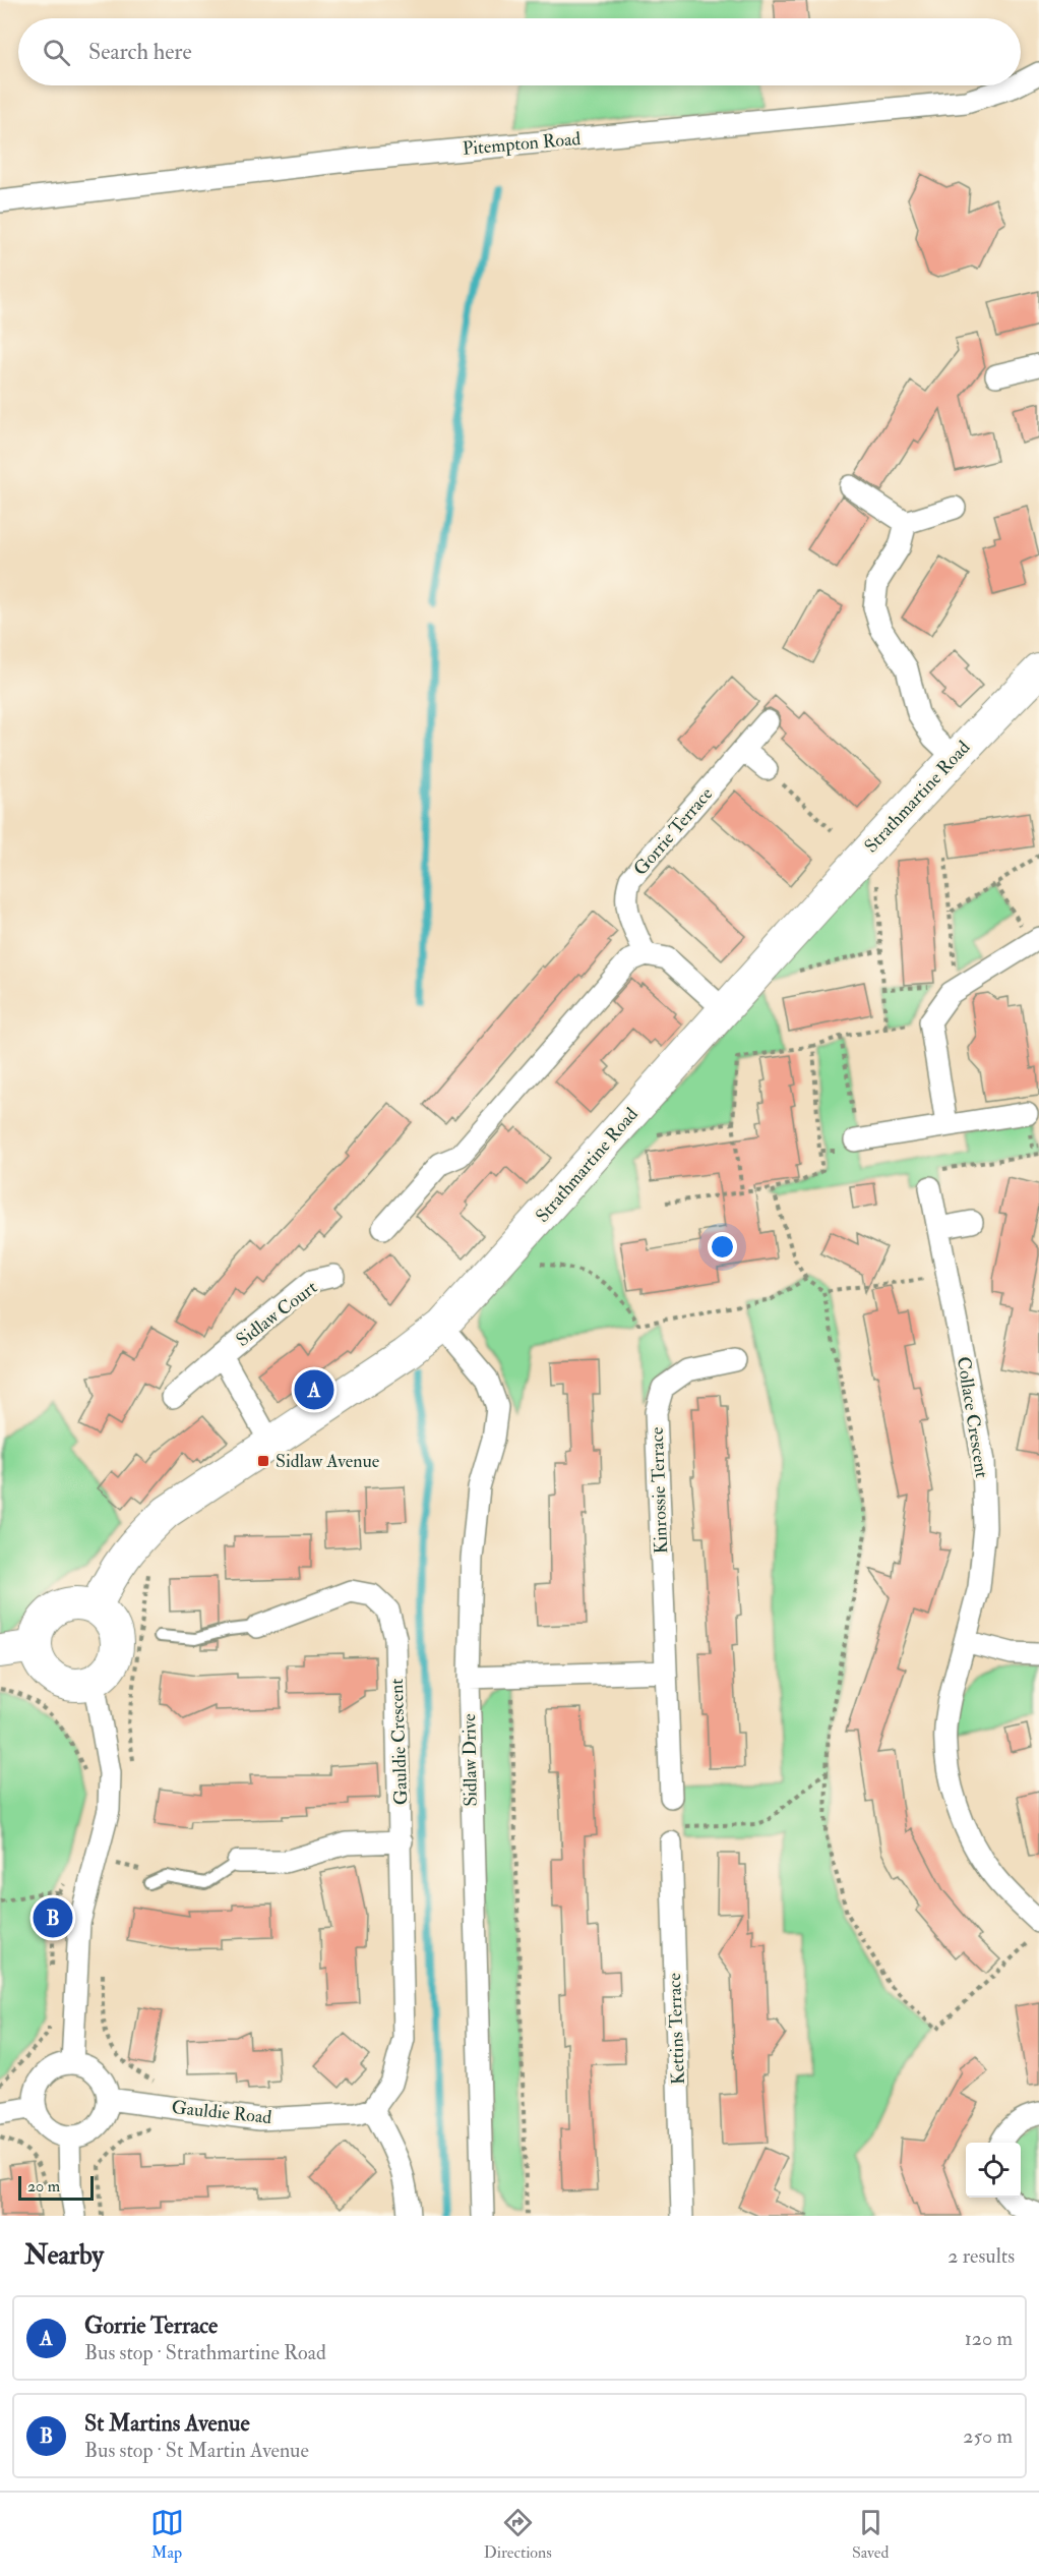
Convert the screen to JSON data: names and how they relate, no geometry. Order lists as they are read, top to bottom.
{
  "streets": {
    "street": [
      "Pitempton Road",
      "Strathmartine Road",
      "Gorrie Terrace",
      "Sidlaw Court",
      "Collace Crescent",
      "Kinrossie Terrace",
      "Gauldie Crescent",
      "Sidlaw Drive",
      "Kettins Terrace",
      "Gauldie Road"
    ]
  },
  "crossings": [
    ["Strathmartine Road", "Sidlaw Court"],
    ["Strathmartine Road", "Sidlaw Drive"],
    ["Gauldie Crescent", "Gauldie Road"]
  ],
  "places": {
    "transit": ["Sidlaw Avenue"]
  },
  "scale_bar": "20 m",
  "page": {
    "search": "Search here",
    "pins": ["A", "B"],
    "scale": "20 m",
    "heading": ["Nearby", "2 results"],
    "list": [
      {
        "mark": "A",
        "name": "Gorrie Terrace",
        "note": "Bus stop · Strathmartine Road",
        "value": "120 m"
      },
      {
        "mark": "B",
        "name": "St Martins Avenue",
        "note": "Bus stop · St Martin Avenue",
        "value": "250 m"
      }
    ],
    "nav": ["Map", "Directions", "Saved"]
  }
}
